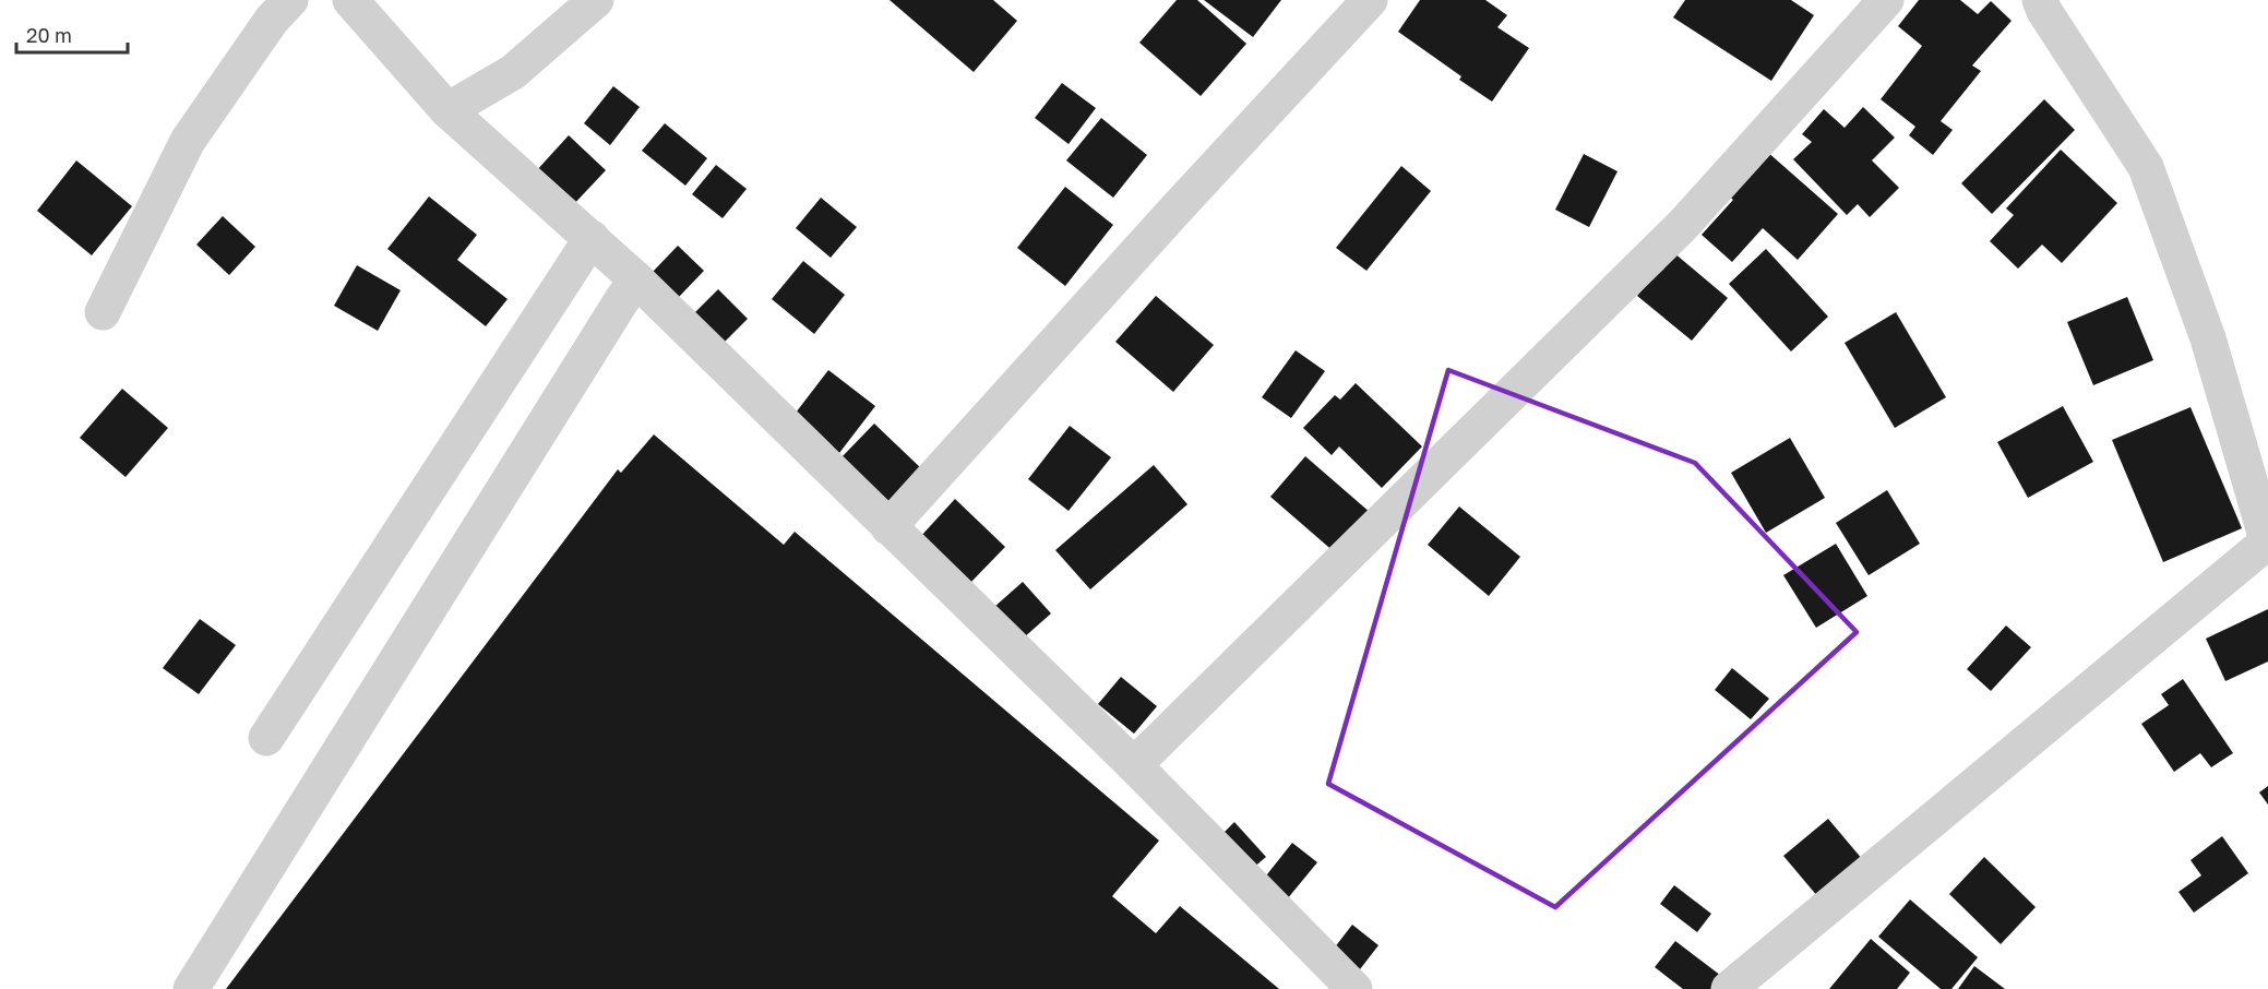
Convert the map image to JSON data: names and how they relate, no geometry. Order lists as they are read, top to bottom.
{
  "scale_bar": "20 m"
}
